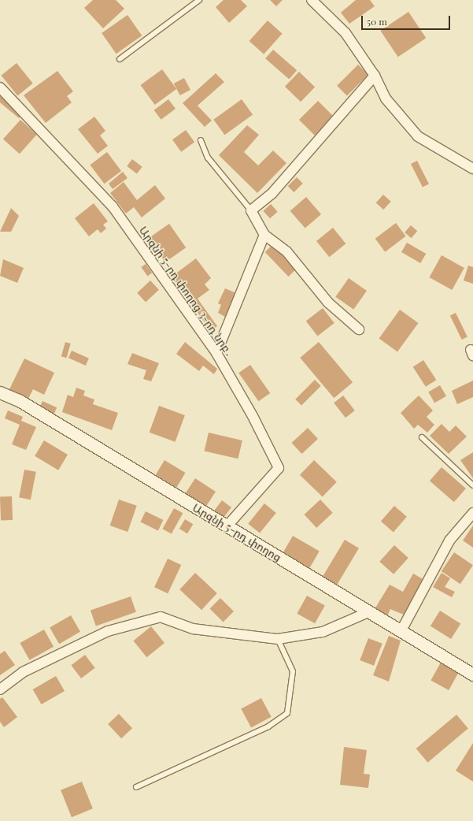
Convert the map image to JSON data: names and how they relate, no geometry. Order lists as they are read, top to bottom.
{
  "streets": {
    "street": ["Արզնի 5-րդ փողոց 3-րդ նրբ․", "Արզնի 5-րդ փողոց"]
  },
  "crossings": [
    ["Արզնի 5-րդ փողոց 3-րդ նրբ․", "Արզնի 5-րդ փողոց"]
  ],
  "scale_bar": "50 m"
}
